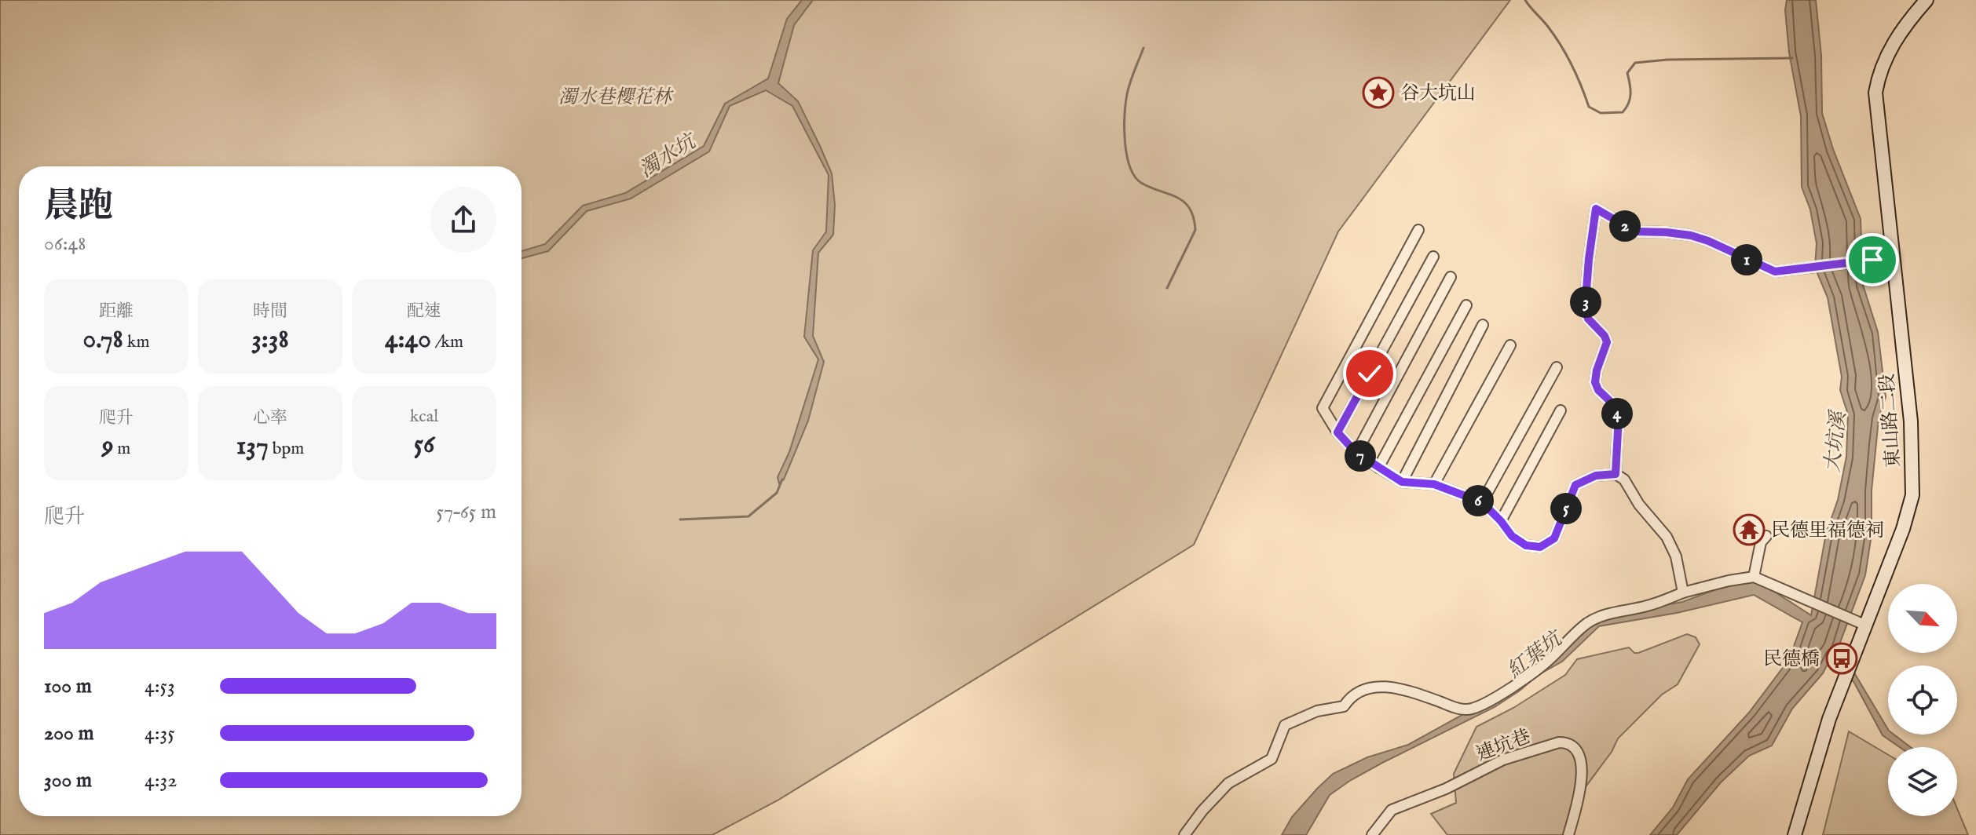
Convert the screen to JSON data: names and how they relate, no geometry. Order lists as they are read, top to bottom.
{
  "streets": {
    "main road": ["東山路二段"],
    "street": ["連坑巷"]
  },
  "water": ["濁水坑", "大坑溪", "紅葉坑"],
  "parks": ["濁水巷櫻花林"],
  "places": {
    "place": ["谷大坑山"],
    "temple": ["民德里福德祠"],
    "bus stop": ["民德橋"]
  },
  "north": "bottom right",
  "page": {
    "heading": ["晨跑", "06:48"],
    "pins": [
      "2",
      "1",
      "3",
      "4",
      "7",
      "6",
      "5"
    ],
    "stats": [
      ["距離", "0.78 km"],
      ["時間", "3:38"],
      ["配速", "4:40 /km"],
      ["爬升", "9 m"],
      ["心率", "137 bpm"],
      ["kcal", "56"]
    ],
    "chart": ["爬升", "57–65 m"],
    "list": [
      {
        "name": "100 m",
        "note": "4:53"
      },
      {
        "name": "200 m",
        "note": "4:35"
      },
      {
        "name": "300 m",
        "note": "4:32"
      }
    ]
  }
}
